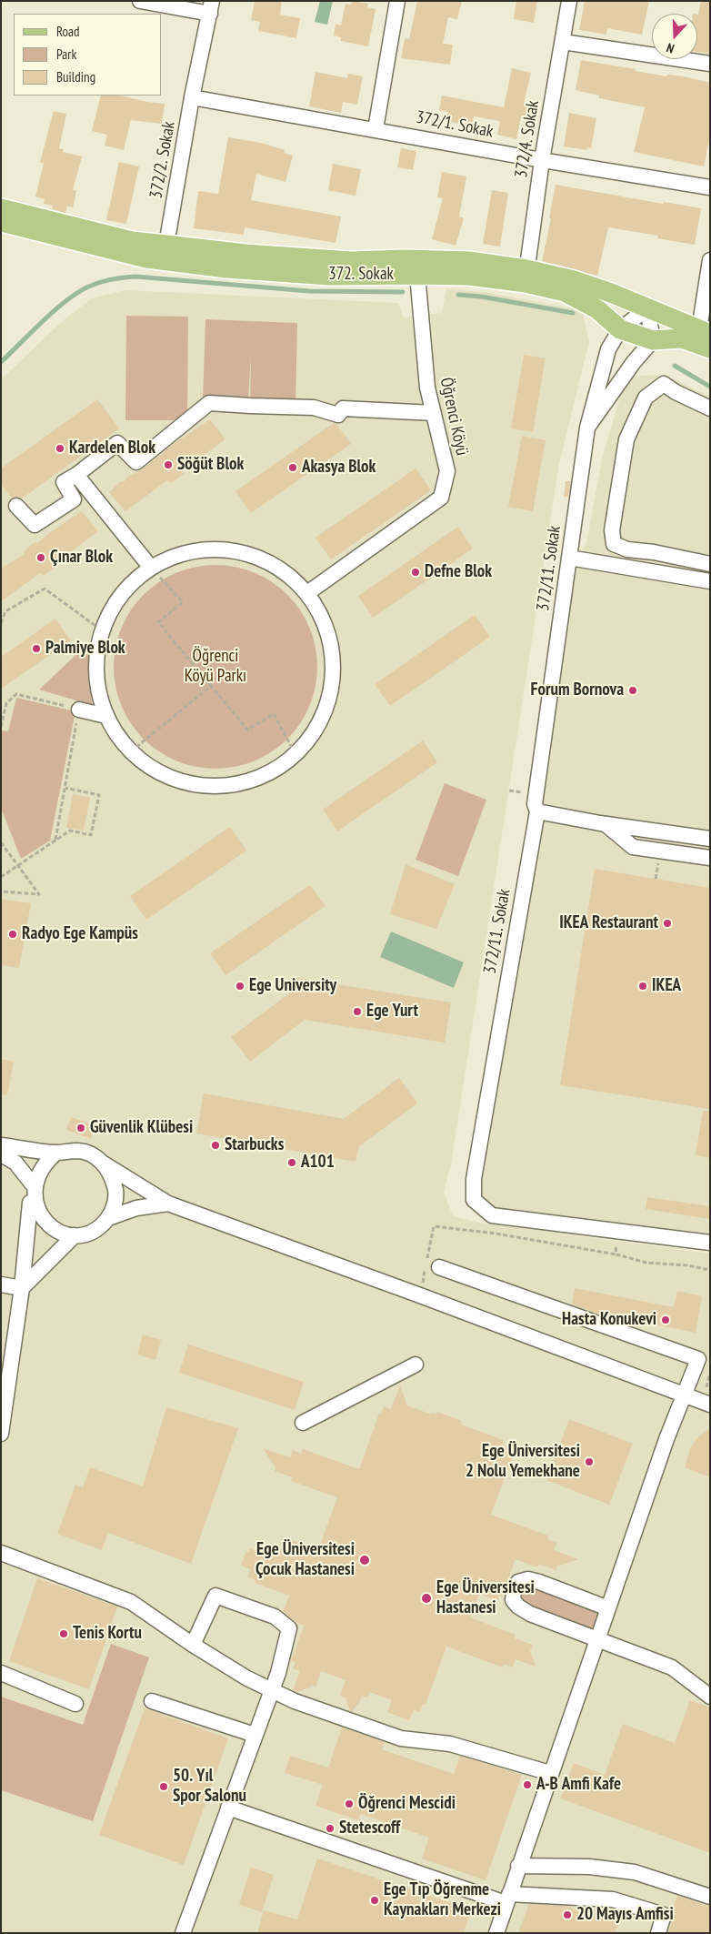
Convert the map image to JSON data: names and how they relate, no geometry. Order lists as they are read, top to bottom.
{
  "streets": {
    "main road": ["372. Sokak"],
    "street": [
      "372/1. Sokak",
      "372/4. Sokak",
      "372/2. Sokak",
      "Öğrenci Köyü",
      "372/11. Sokak"
    ]
  },
  "crossings": [
    ["372/1. Sokak", "372/4. Sokak"],
    ["372/1. Sokak", "372/2. Sokak"],
    ["372/4. Sokak", "372. Sokak"],
    ["372/2. Sokak", "372. Sokak"],
    ["372. Sokak", "Öğrenci Köyü"],
    ["372. Sokak", "372/11. Sokak"]
  ],
  "parks": ["Öğrenci Köyü Parkı"],
  "places": [
    "Kardelen Blok",
    "Söğüt Blok",
    "Akasya Blok",
    "Çınar Blok",
    "Defne Blok",
    "Palmiye Blok",
    "Forum Bornova",
    "IKEA Restaurant",
    "Radyo Ege Kampüs",
    "Ege University",
    "IKEA",
    "Ege Yurt",
    "Güvenlik Klübesi",
    "Starbucks",
    "A101",
    "Hasta Konukevi",
    "Ege Üniversitesi 2 Nolu Yemekhane",
    "Ege Üniversitesi Çocuk Hastanesi",
    "Ege Üniversitesi Hastanesi",
    "Tenis Kortu",
    "A-B Amfi Kafe",
    "50. Yıl Spor Salonu",
    "Öğrenci Mescidi",
    "Stetescoff",
    "Ege Tıp Öğrenme Kaynakları Merkezi",
    "20 Mayıs Amfisi"
  ],
  "legend": ["Road", "Park", "Building"],
  "north": "bottom"
}
